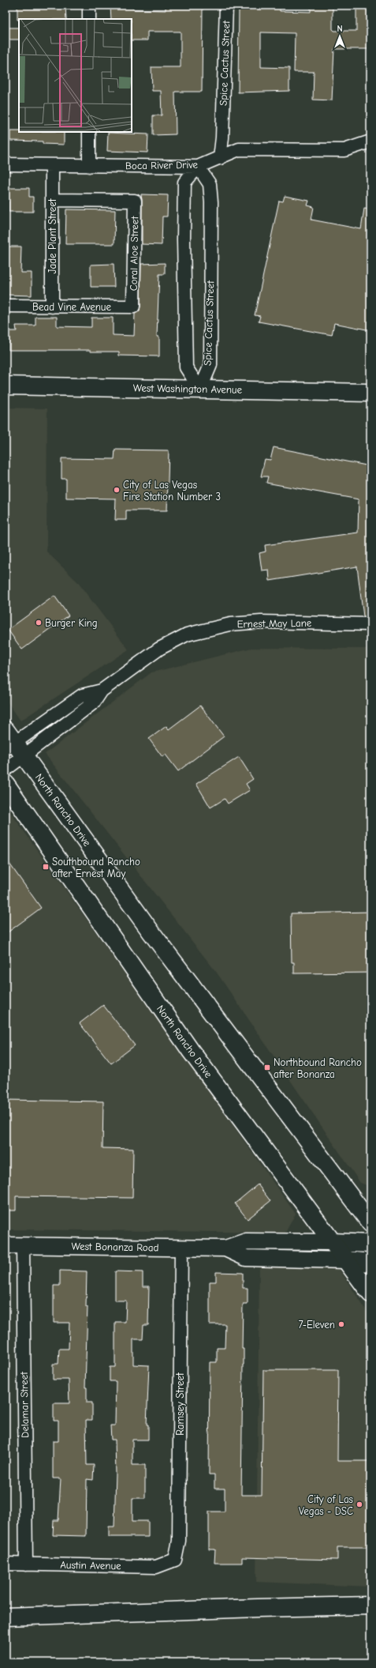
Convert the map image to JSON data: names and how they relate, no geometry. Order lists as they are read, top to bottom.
{
  "streets": {
    "main road": ["West Washington Avenue", "North Rancho Drive", "West Bonanza Road"],
    "street": [
      "Spice Cactus Street",
      "Boca River Drive",
      "Jade Plant Street",
      "Coral Aloe Street",
      "Bead Vine Avenue",
      "Ernest May Lane",
      "Ramsey Street",
      "Delamar Street",
      "Austin Avenue"
    ]
  },
  "crossings": [
    ["Spice Cactus Street", "Boca River Drive"],
    ["Spice Cactus Street", "West Washington Avenue"],
    ["Boca River Drive", "Jade Plant Street"],
    ["Jade Plant Street", "Coral Aloe Street"],
    ["Jade Plant Street", "Bead Vine Avenue"],
    ["Coral Aloe Street", "Bead Vine Avenue"],
    ["Ernest May Lane", "North Rancho Drive"],
    ["North Rancho Drive", "West Bonanza Road"],
    ["West Bonanza Road", "Ramsey Street"],
    ["West Bonanza Road", "Delamar Street"],
    ["Ramsey Street", "Austin Avenue"],
    ["Delamar Street", "Austin Avenue"]
  ],
  "places": {
    "other": [
      "City of Las Vegas Fire Station Number 3",
      "Burger King",
      "7-Eleven",
      "City of Las Vegas - DSC"
    ],
    "transit": ["Southbound Rancho after Ernest May", "Northbound Rancho after Bonanza"]
  },
  "north": "top"
}
